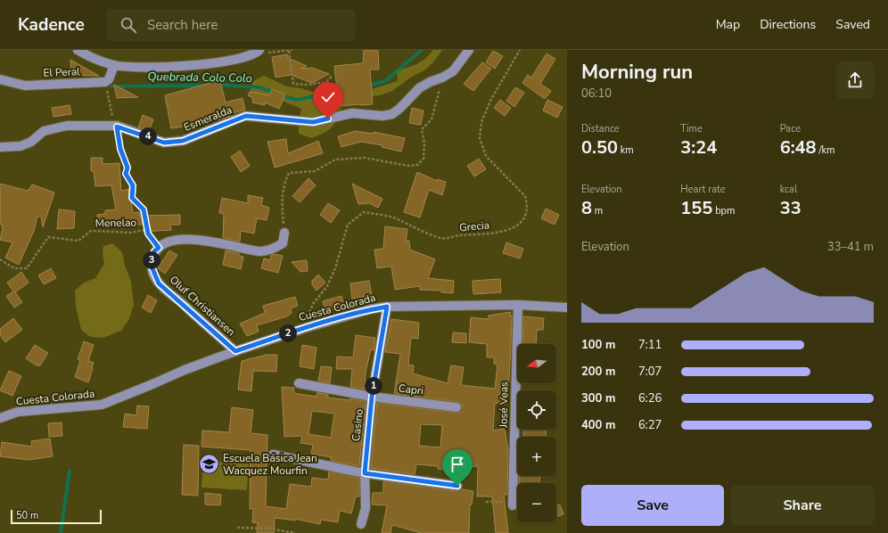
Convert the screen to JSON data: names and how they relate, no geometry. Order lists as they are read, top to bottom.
{
  "streets": {
    "street": [
      "El Peral",
      "Esmeralda",
      "Oluf Christiansen",
      "Cuesta Colorada",
      "Capri",
      "José Veas",
      "Casino"
    ],
    "path": ["Menelao", "Grecia"]
  },
  "crossings": [
    ["Grecia", "Cuesta Colorada"],
    ["Oluf Christiansen", "Cuesta Colorada"],
    ["Cuesta Colorada", "José Veas"],
    ["Cuesta Colorada", "Casino"],
    ["Capri", "Casino"]
  ],
  "water": ["Quebrada Colo Colo"],
  "places": {
    "school or university": ["Escuela Básica Jean Wacquez Mourfin"]
  },
  "scale_bar": "50 m",
  "north": "left",
  "page": {
    "header": "Kadence",
    "search": "Search here",
    "nav": ["Map", "Directions", "Saved"],
    "heading": ["Morning run", "06:10"],
    "stats": [
      ["Distance", "0.50 km"],
      ["Time", "3:24"],
      ["Pace", "6:48 /km"],
      ["Elevation", "8 m"],
      ["Heart rate", "155 bpm"],
      ["kcal", "33"]
    ],
    "pins": [
      "4",
      "3",
      "2",
      "1"
    ],
    "chart": ["Elevation", "33–41 m"],
    "list": [
      {
        "name": "100 m",
        "note": "7:11"
      },
      {
        "name": "200 m",
        "note": "7:07"
      },
      {
        "name": "300 m",
        "note": "6:26"
      },
      {
        "name": "400 m",
        "note": "6:27"
      }
    ],
    "map_buttons": ["+", "−"],
    "buttons": ["Save", "Share"],
    "scale": "50 m"
  }
}
